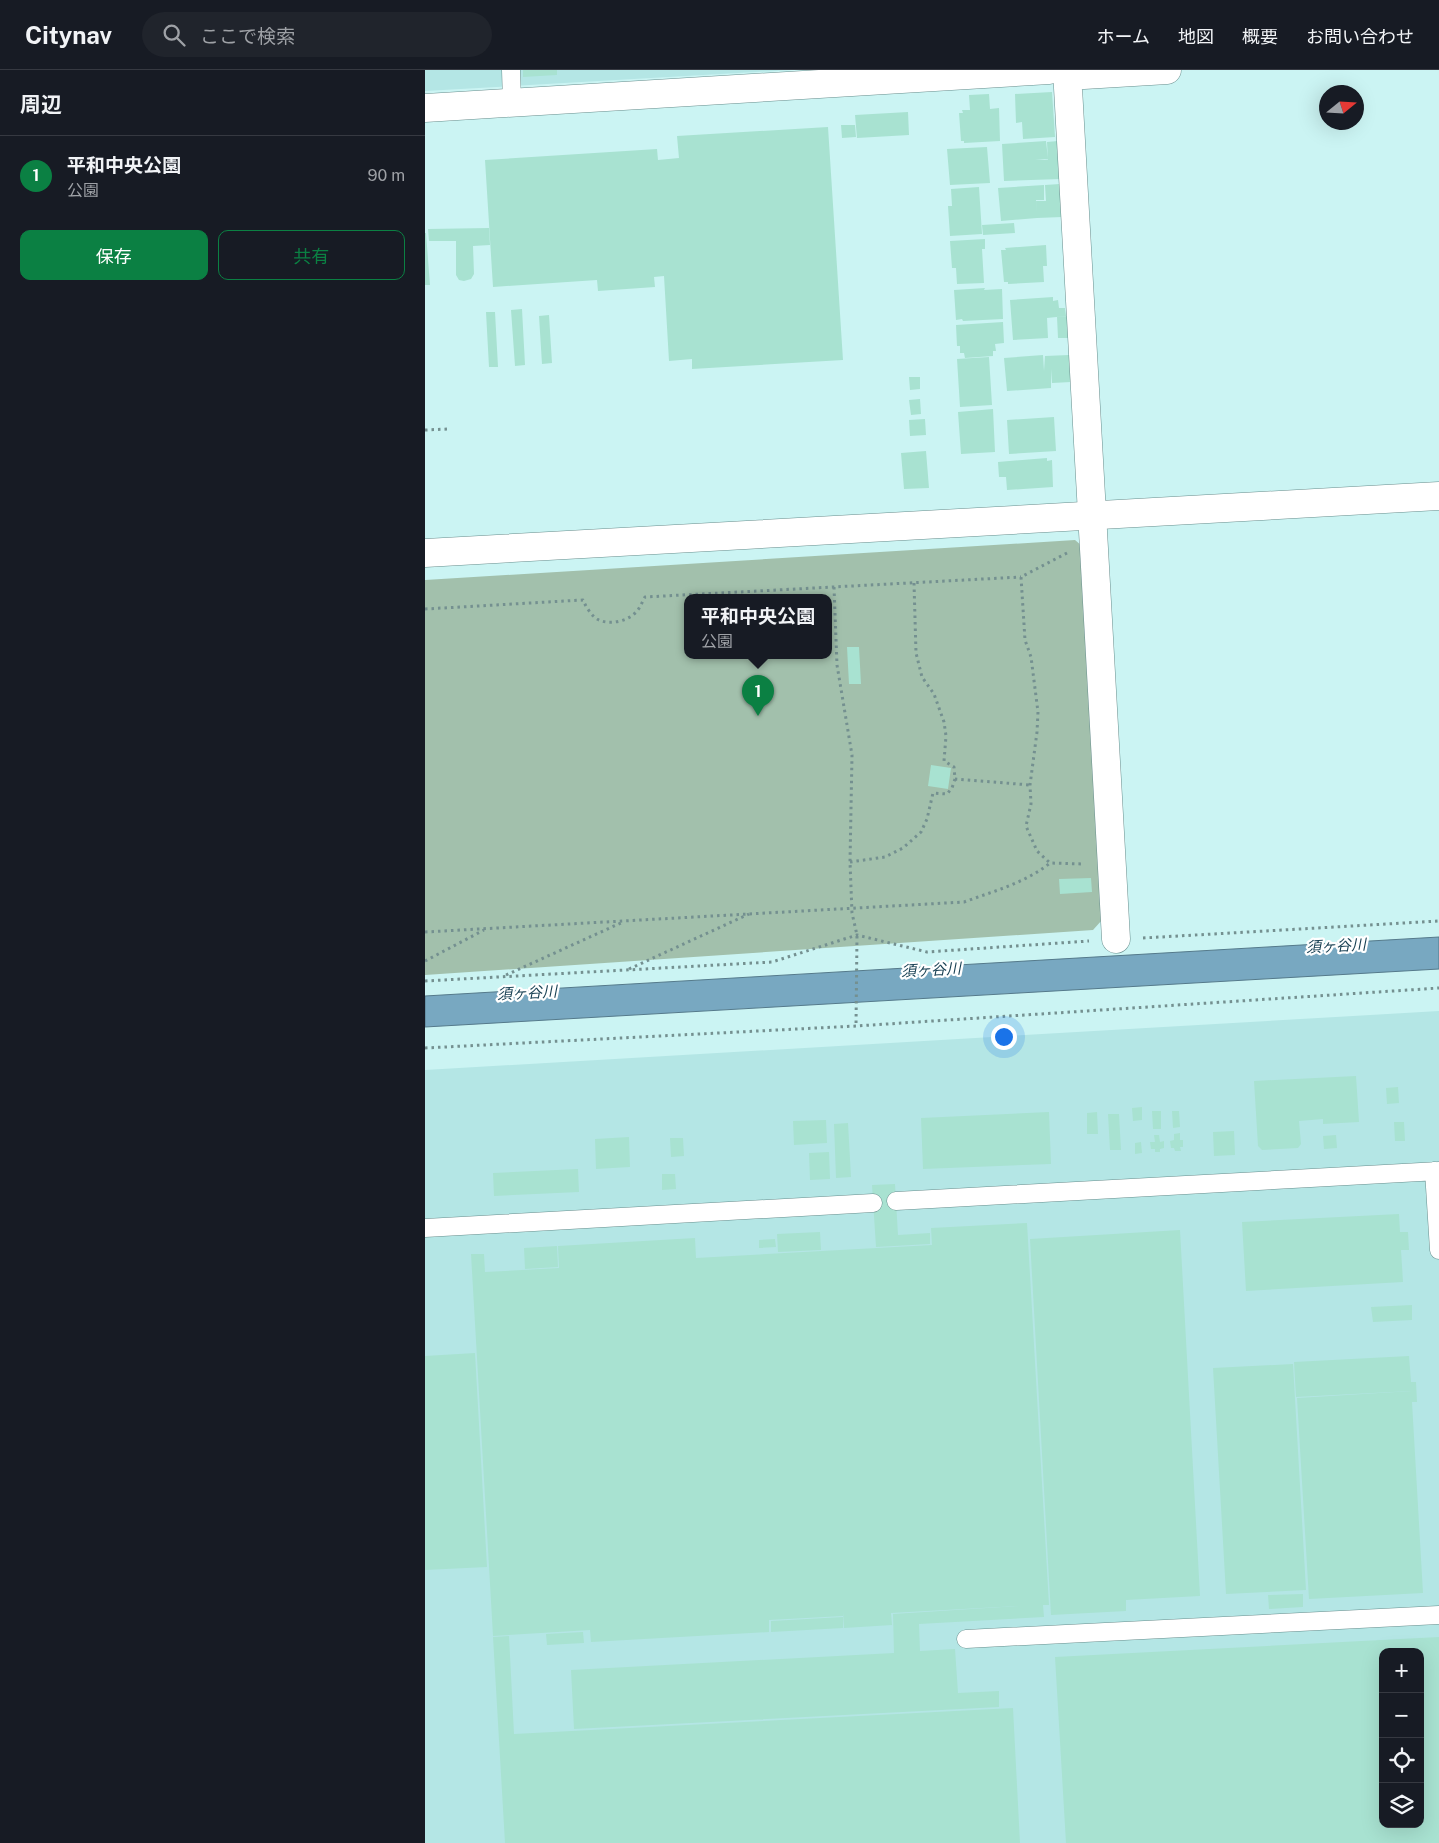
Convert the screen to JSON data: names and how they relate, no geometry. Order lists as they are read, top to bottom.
{
  "water": ["須ヶ谷川"],
  "north": "right",
  "page": {
    "header": "Citynav",
    "search": "ここで検索",
    "nav": [
      "ホーム",
      "地図",
      "概要",
      "お問い合わせ"
    ],
    "heading": "周辺",
    "list": [
      {
        "mark": "1",
        "name": "平和中央公園",
        "note": "公園",
        "value": "90 m"
      }
    ],
    "buttons": ["保存", "共有"],
    "popup": ["平和中央公園", "公園"],
    "pins": "1",
    "map_buttons": ["+", "−"]
  }
}
